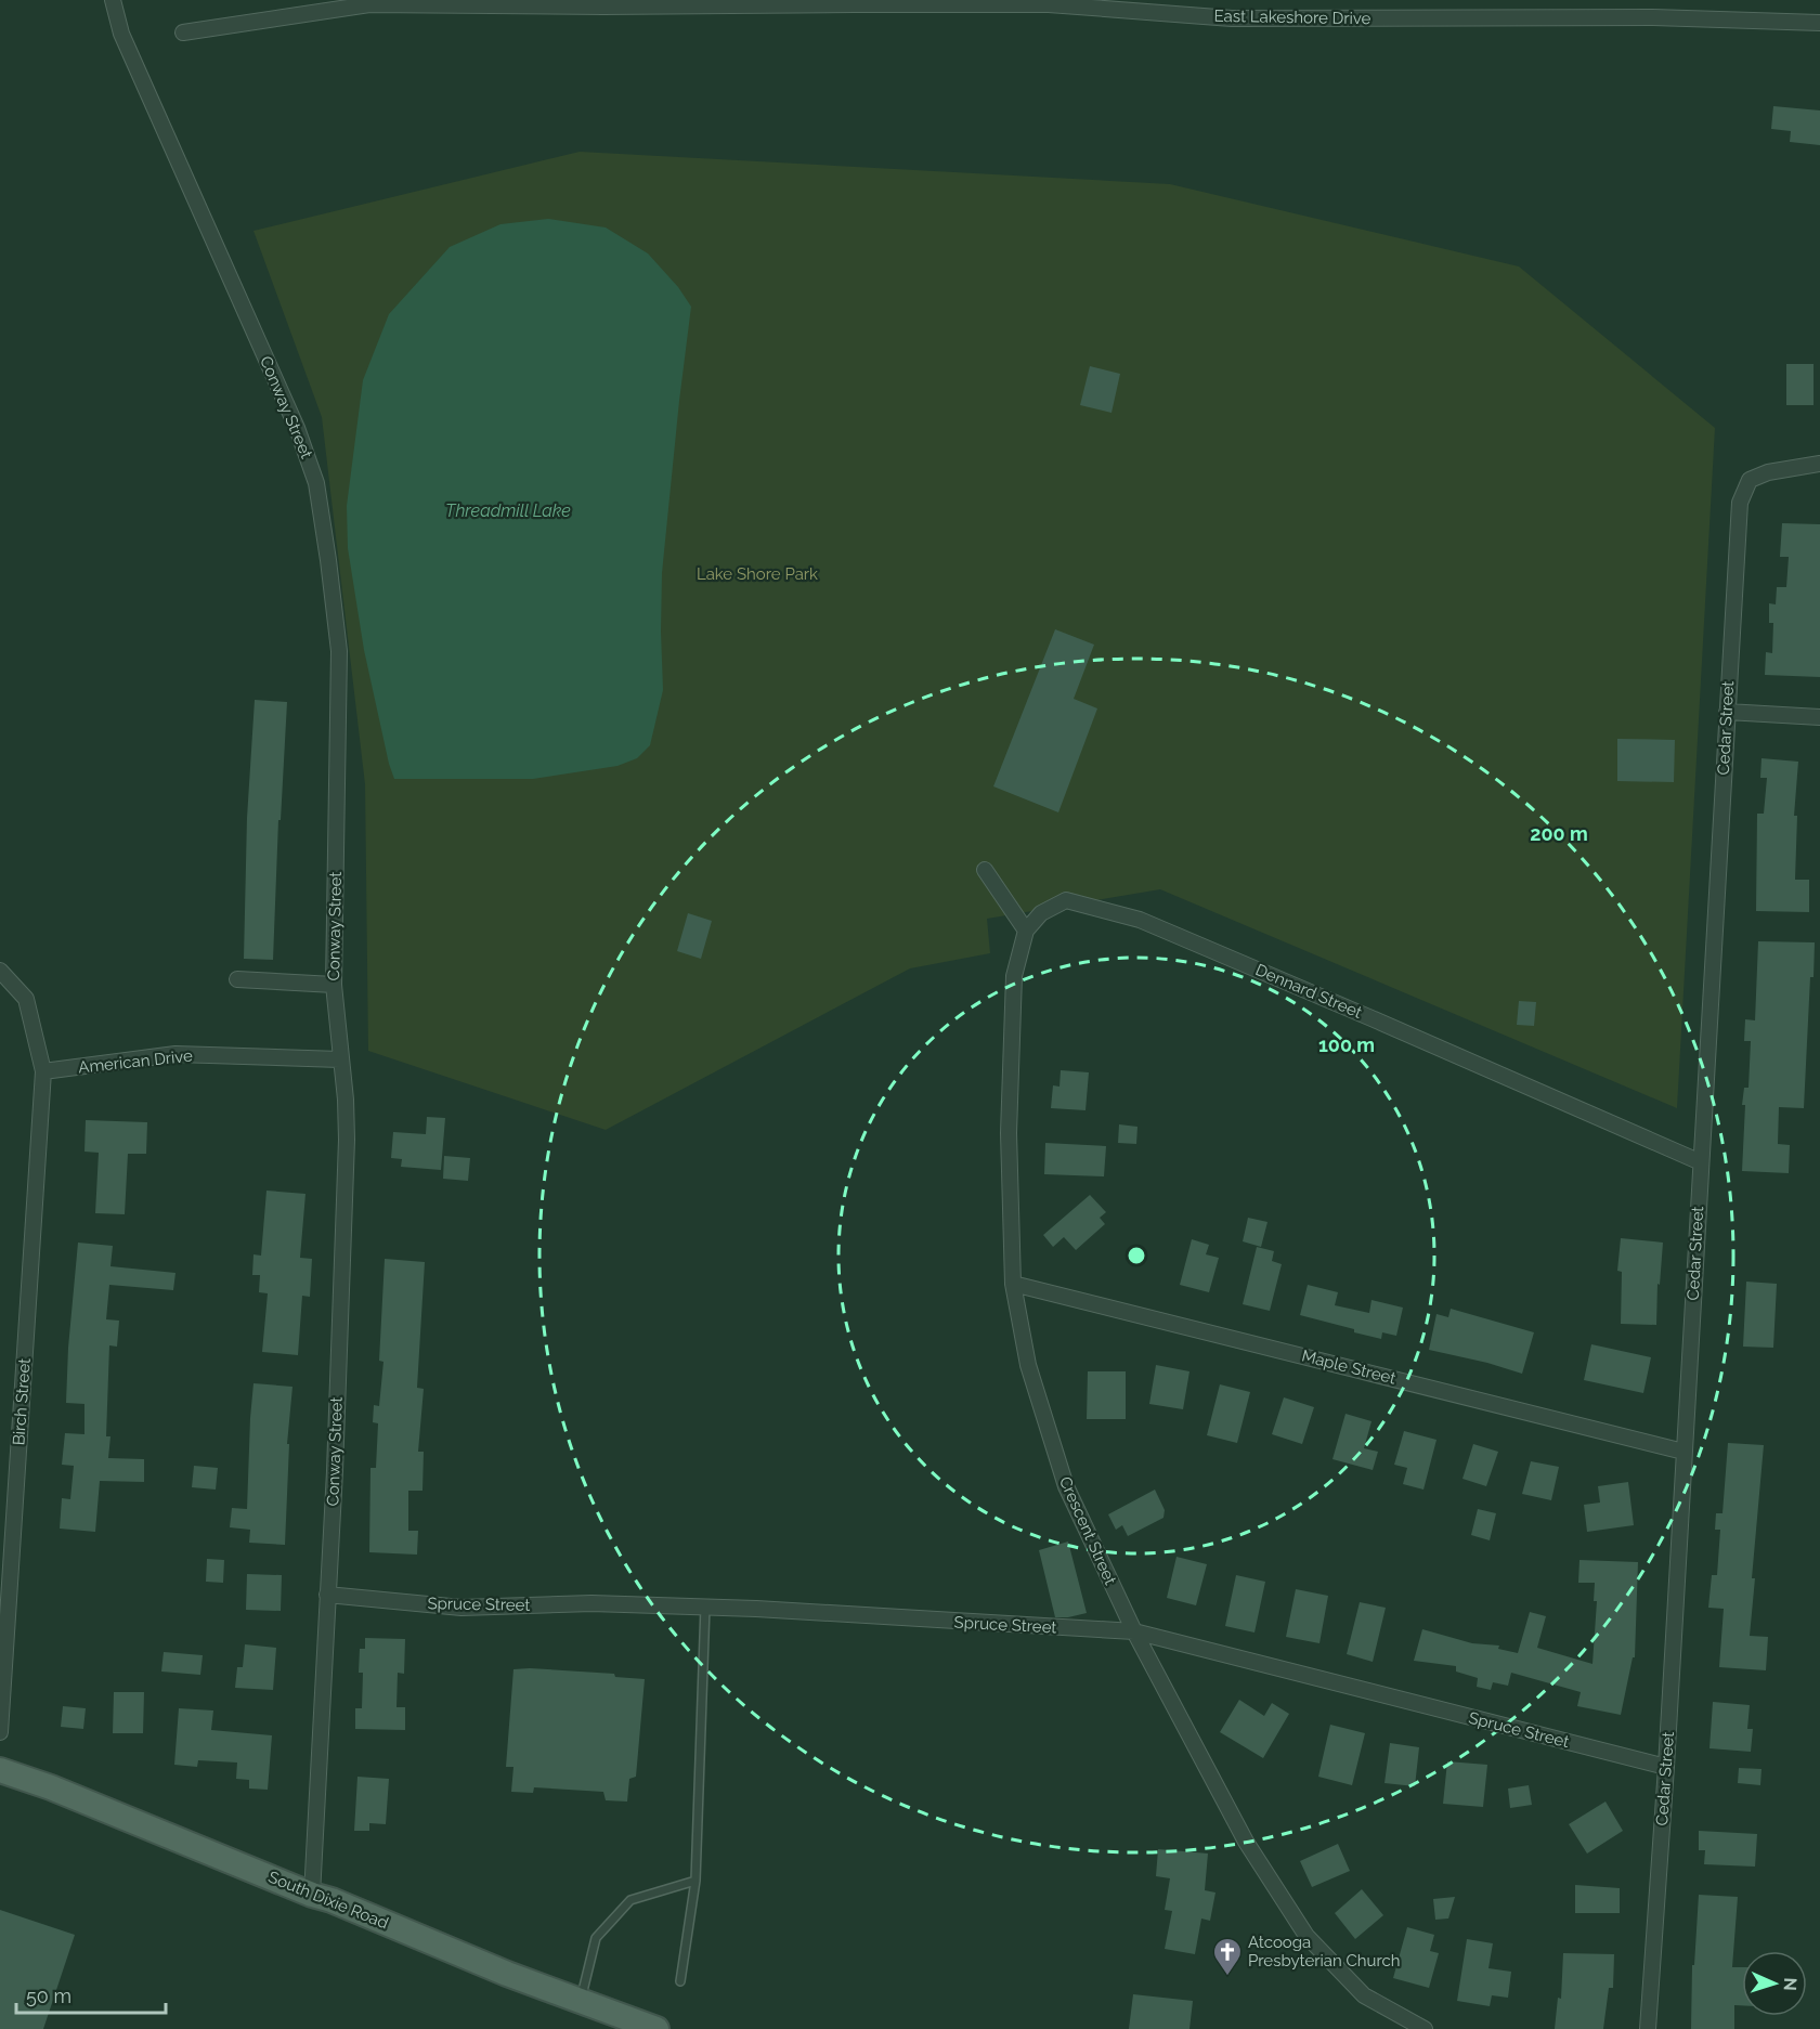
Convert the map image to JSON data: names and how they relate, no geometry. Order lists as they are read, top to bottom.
{
  "streets": {
    "main road": ["South Dixie Road"],
    "street": [
      "East Lakeshore Drive",
      "Conway Street",
      "Cedar Street",
      "Dennard Street",
      "American Drive",
      "Maple Street",
      "Birch Street",
      "Crescent Street",
      "Spruce Street"
    ]
  },
  "crossings": [
    ["Conway Street", "American Drive"],
    ["Conway Street", "Spruce Street"],
    ["Conway Street", "South Dixie Road"],
    ["Cedar Street", "Dennard Street"],
    ["Cedar Street", "Maple Street"],
    ["Cedar Street", "Spruce Street"],
    ["Dennard Street", "Crescent Street"],
    ["American Drive", "Birch Street"],
    ["Maple Street", "Crescent Street"],
    ["Crescent Street", "Spruce Street"]
  ],
  "water": ["Threadmill Lake"],
  "parks": ["Lake Shore Park"],
  "places": {
    "church": ["Atcooga Presbyterian Church"]
  },
  "scale_bar": "50 m",
  "north": "right",
  "rings": ["200 m", "100 m"]
}
